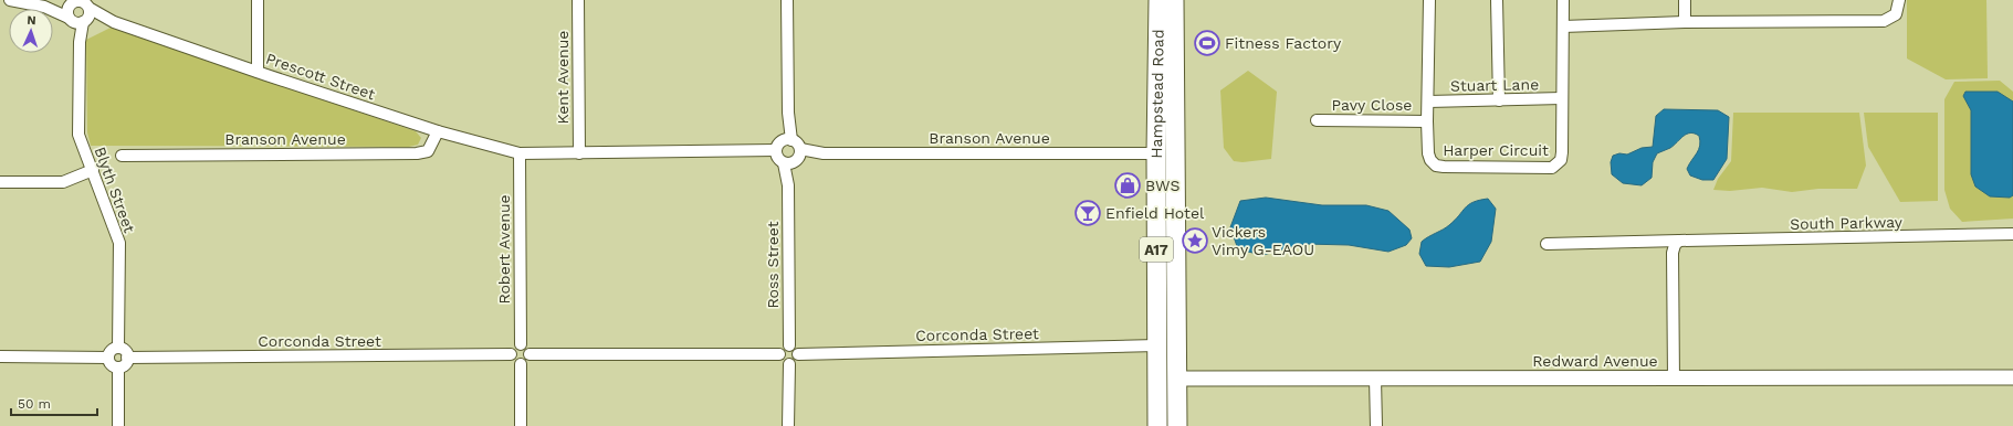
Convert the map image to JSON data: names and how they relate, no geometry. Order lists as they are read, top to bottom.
{
  "streets": {
    "highway": ["Hampstead Road", "A17"],
    "street": [
      "Prescott Street",
      "Kent Avenue",
      "Stuart Lane",
      "Pavy Close",
      "Branson Avenue",
      "Harper Circuit",
      "Blyth Street",
      "South Parkway",
      "Robert Avenue",
      "Ross Street",
      "Corconda Street",
      "Redward Avenue"
    ]
  },
  "crossings": [
    ["Prescott Street", "Branson Avenue"],
    ["Prescott Street", "Blyth Street"],
    ["Prescott Street", "Robert Avenue"],
    ["Kent Avenue", "Branson Avenue"],
    ["Stuart Lane", "Harper Circuit"],
    ["Hampstead Road", "Branson Avenue"],
    ["Hampstead Road", "Corconda Street"],
    ["Hampstead Road", "Redward Avenue"],
    ["Pavy Close", "Harper Circuit"],
    ["Branson Avenue", "Robert Avenue"],
    ["Branson Avenue", "Ross Street"],
    ["Blyth Street", "Corconda Street"],
    ["Robert Avenue", "Corconda Street"],
    ["Ross Street", "Corconda Street"]
  ],
  "places": {
    "sports": ["Fitness Factory"],
    "shop": ["BWS"],
    "bar": ["Enfield Hotel"],
    "place": ["Vickers Vimy G-EAOU"]
  },
  "scale_bar": "50 m",
  "north": "top"
}
